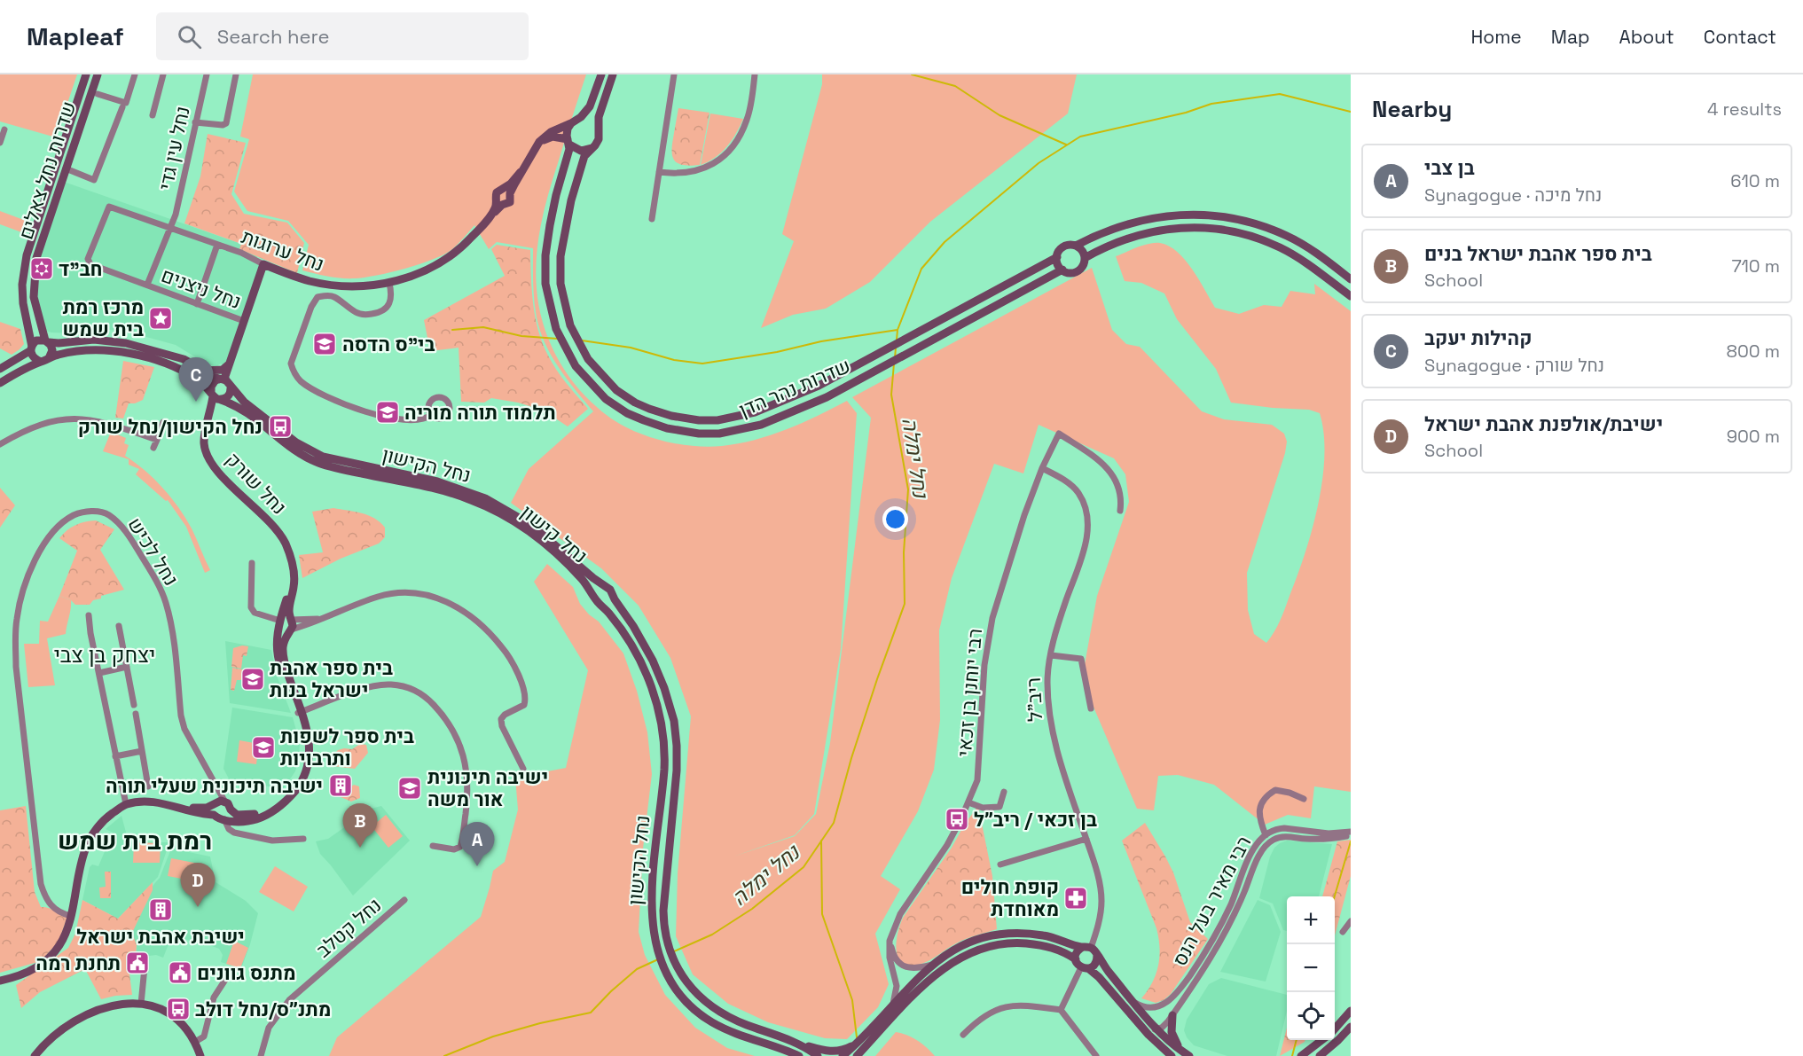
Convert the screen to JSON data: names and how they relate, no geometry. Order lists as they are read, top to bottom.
{
  "streets": {
    "main road": [
      "שדרות נחל צאלים",
      "נחל ערוגות",
      "שדרות נהר הדן",
      "נחל הקישון",
      "נחל שורק",
      "נחל קישון"
    ],
    "street": [
      "נחל עין גדי",
      "נחל ניצנים",
      "נחל לכיש",
      "רבי יוחנן בן זכאי",
      "ריב\"ל",
      "רבי מאיר בעל הנס",
      "נחל קטלב"
    ]
  },
  "crossings": [
    ["נחל עין גדי", "נחל ערוגות"],
    ["נחל עין גדי", "נחל ניצנים"],
    ["שדרות נחל צאלים", "נחל קישון"],
    ["נחל ערוגות", "נחל ניצנים"],
    ["נחל הקישון", "נחל קישון"],
    ["נחל שורק", "נחל קישון"],
    ["רבי יוחנן בן זכאי", "ריב\"ל"]
  ],
  "districts": ["יצחק בן צבי", "רמת בית שמש"],
  "water": ["נחל ימלה"],
  "places": {
    "synagogue": ["חב\"ד"],
    "place": ["מרכז רמת בית שמש"],
    "school or university": [
      "בי\"ס הדסה",
      "תלמוד תורה מוריה",
      "בית ספר אהבת ישראל בנות",
      "בית ספר לשפות ותרבויות",
      "ישיבה תיכונית אור משה"
    ],
    "bus stop": ["נחל הקישון/נחל שורק", "בן זכאי / ריב״ל", "מתנ״ס/נחל דולב"],
    "building": ["ישיבה תיכונית שעלי תורה", "ישיבת אהבת ישראל"],
    "pharmacy": ["קופת חולים מאוחדת"],
    "public building": ["תחנת רמה", "מתנס גוונים"]
  },
  "page": {
    "header": "Mapleaf",
    "search": "Search here",
    "nav": [
      "Home",
      "Map",
      "About",
      "Contact"
    ],
    "heading": ["Nearby", "4 results"],
    "list": [
      {
        "mark": "A",
        "name": "בן צבי",
        "note": "Synagogue · נחל מיכה",
        "value": "610 m"
      },
      {
        "mark": "B",
        "name": "בית ספר אהבת ישראל בנים",
        "note": "School",
        "value": "710 m"
      },
      {
        "mark": "C",
        "name": "קהילות יעקב",
        "note": "Synagogue · נחל שורק",
        "value": "800 m"
      },
      {
        "mark": "D",
        "name": "ישיבת/אולפנת אהבת ישראל",
        "note": "School",
        "value": "900 m"
      }
    ],
    "pins": [
      "C",
      "B",
      "A",
      "D"
    ],
    "map_buttons": ["+", "−"]
  }
}
